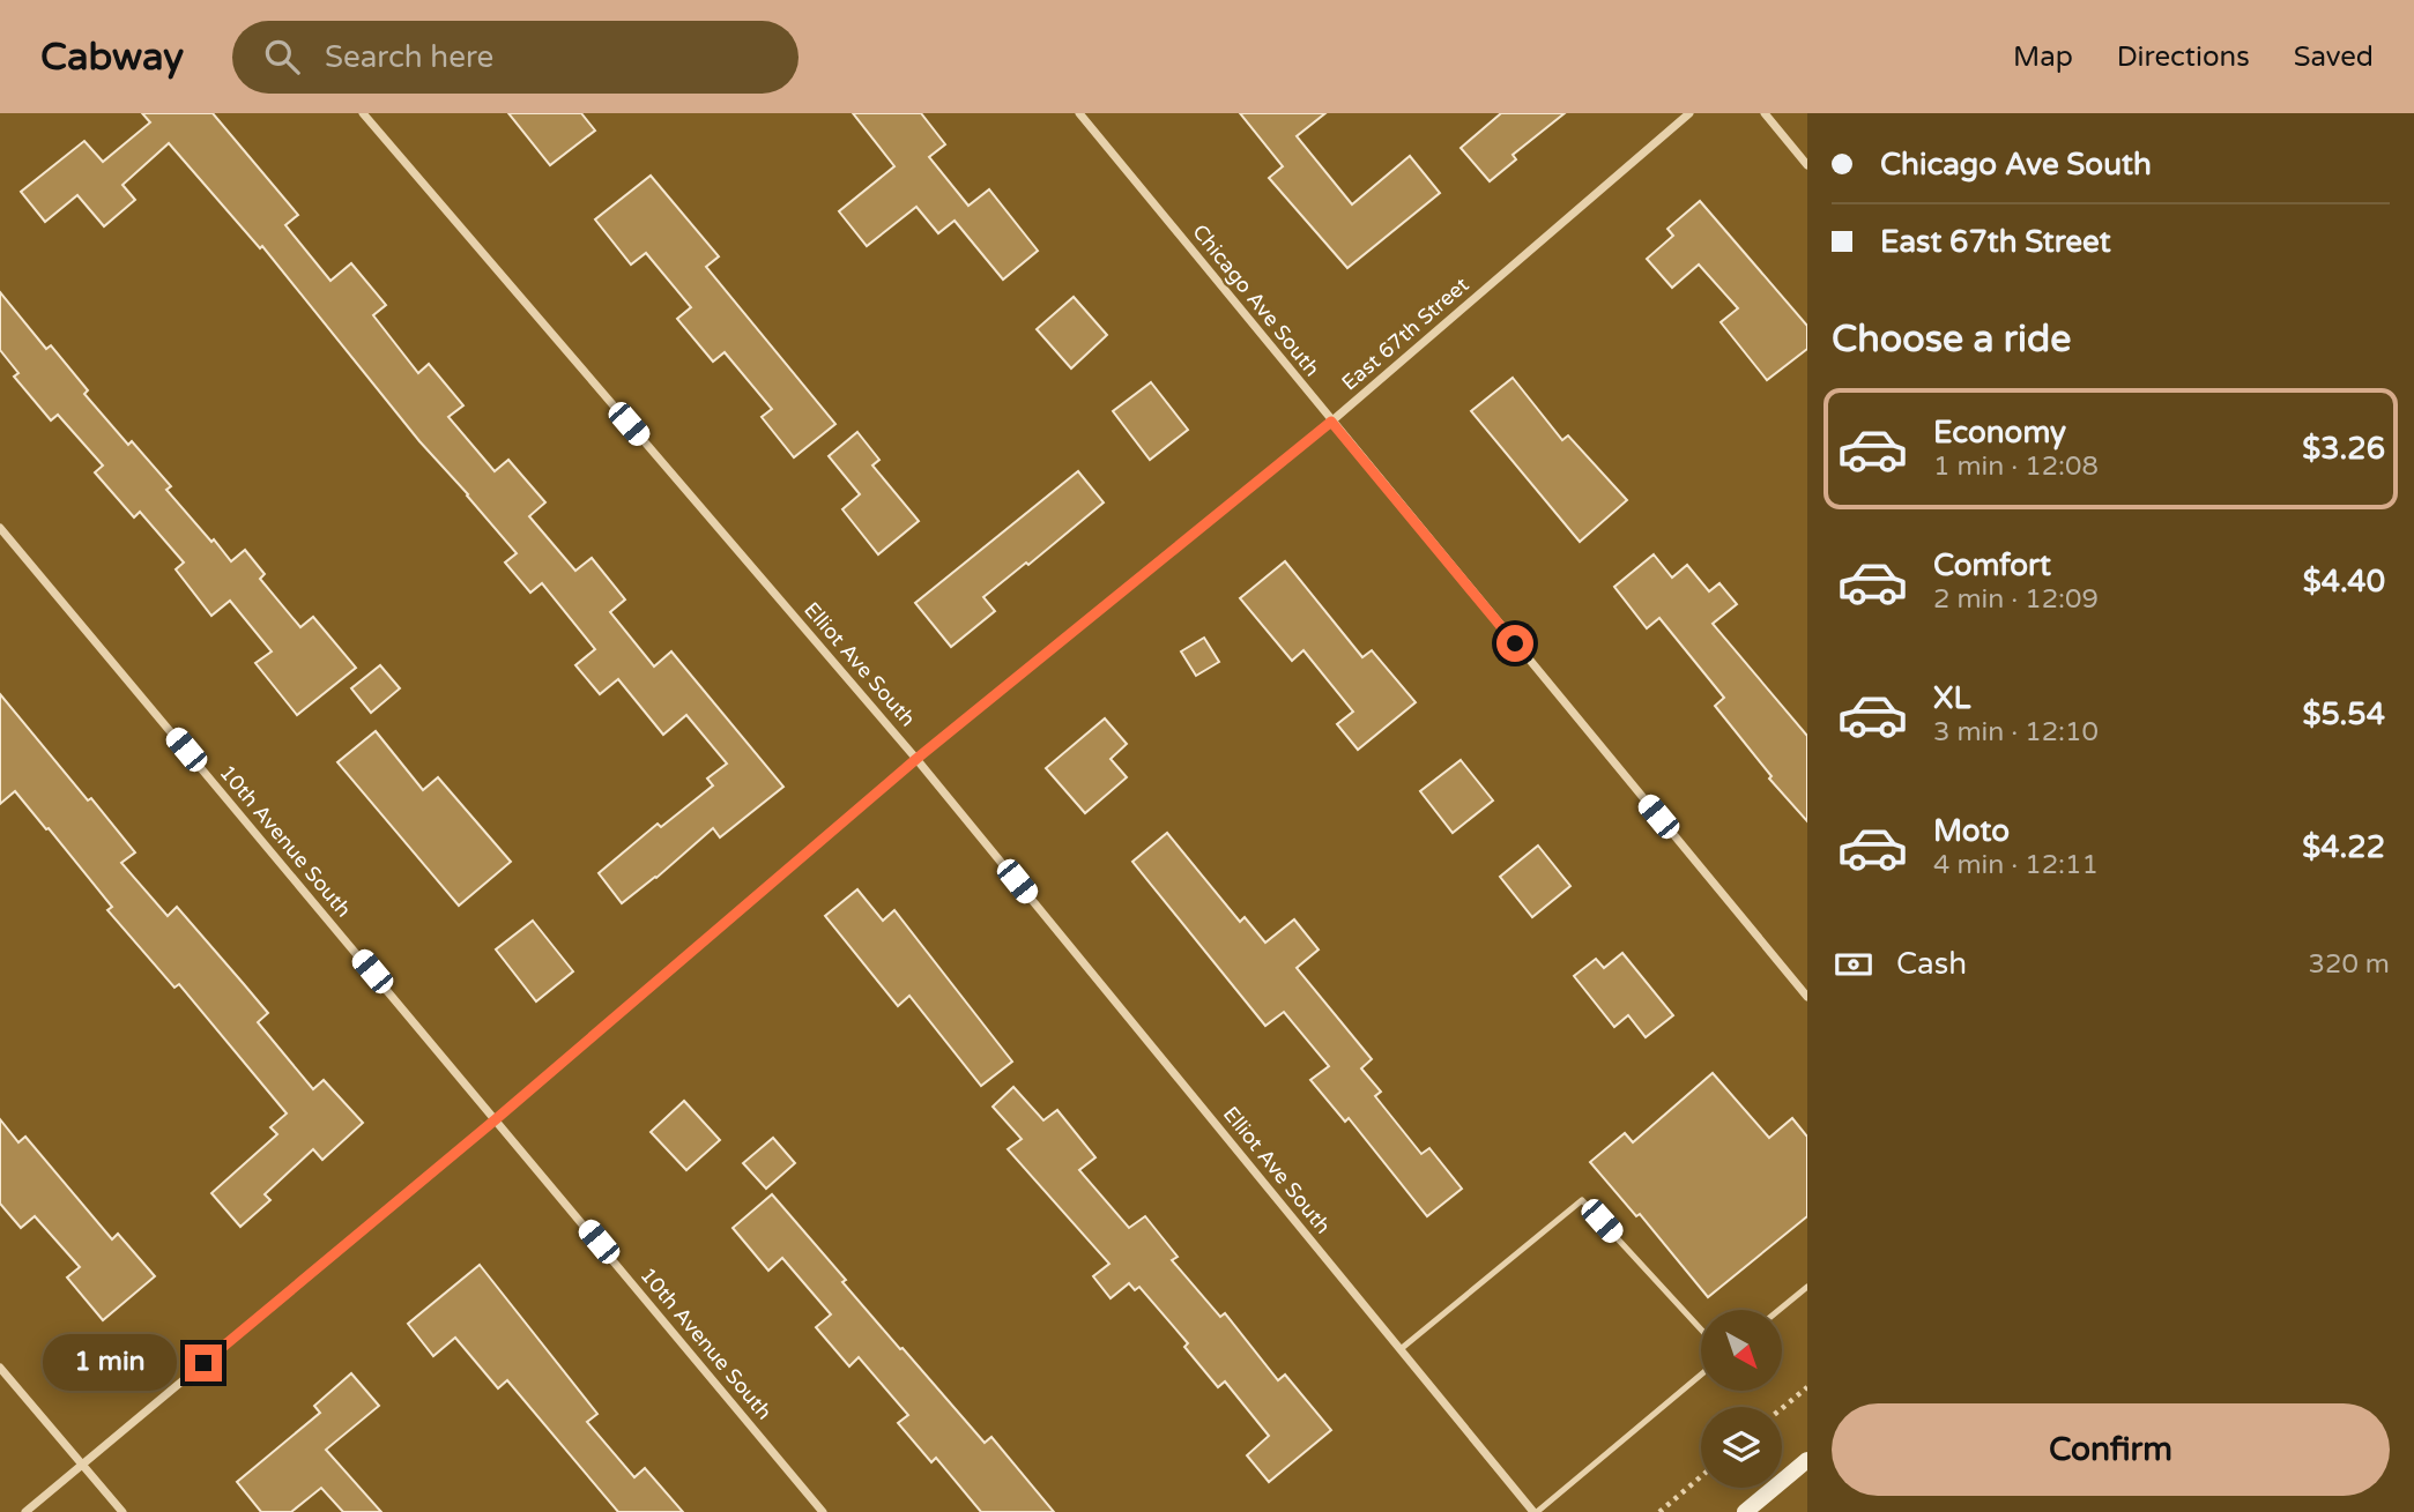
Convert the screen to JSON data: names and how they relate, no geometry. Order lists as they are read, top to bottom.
{
  "streets": {
    "street": [
      "Chicago Ave South",
      "East 67th Street",
      "Elliot Ave South",
      "10th Avenue South"
    ]
  },
  "crossings": [
    ["Chicago Ave South", "East 67th Street"],
    ["East 67th Street", "Elliot Ave South"],
    ["East 67th Street", "10th Avenue South"]
  ],
  "north": "bottom right",
  "page": {
    "header": "Cabway",
    "search": "Search here",
    "nav": ["Map", "Directions", "Saved"],
    "banner": ["Chicago Ave South", "East 67th Street"],
    "heading": "Choose a ride",
    "list": [
      {
        "name": "Economy",
        "note": "1 min · 12:08",
        "value": "$3.26"
      },
      {
        "name": "Comfort",
        "note": "2 min · 12:09",
        "value": "$4.40"
      },
      {
        "name": "XL",
        "note": "3 min · 12:10",
        "value": "$5.54"
      },
      {
        "name": "Moto",
        "note": "4 min · 12:11",
        "value": "$4.22"
      }
    ],
    "pay": ["Cash", "320 m"],
    "bubble": "1 min",
    "buttons": "Confirm"
  }
}
